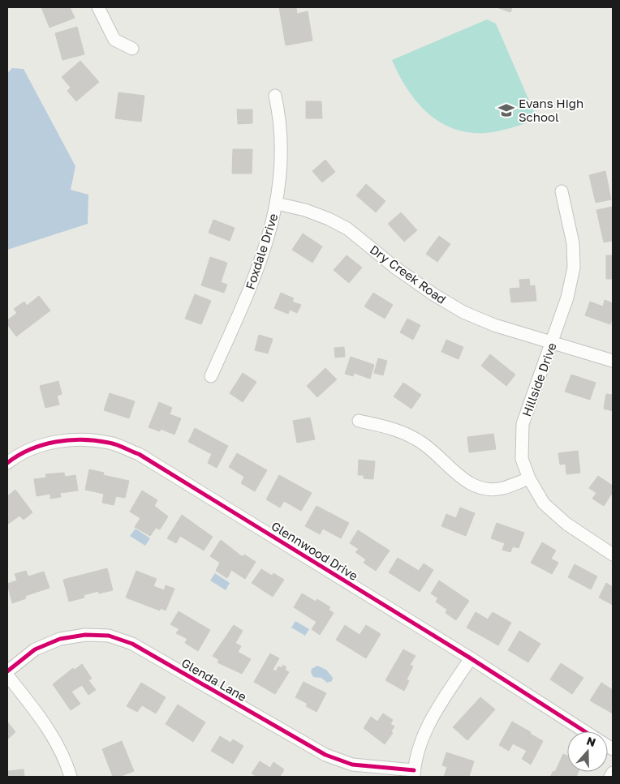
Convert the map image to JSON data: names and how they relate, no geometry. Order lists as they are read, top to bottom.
{
  "streets": {
    "street": [
      "Foxdale Drive",
      "Dry Creek Road",
      "Hillside Drive",
      "Glennwood Drive",
      "Glenda Lane"
    ]
  },
  "crossings": [
    ["Foxdale Drive", "Dry Creek Road"],
    ["Dry Creek Road", "Hillside Drive"]
  ],
  "places": {
    "school or university": ["Evans High School"]
  },
  "north": "top"
}
